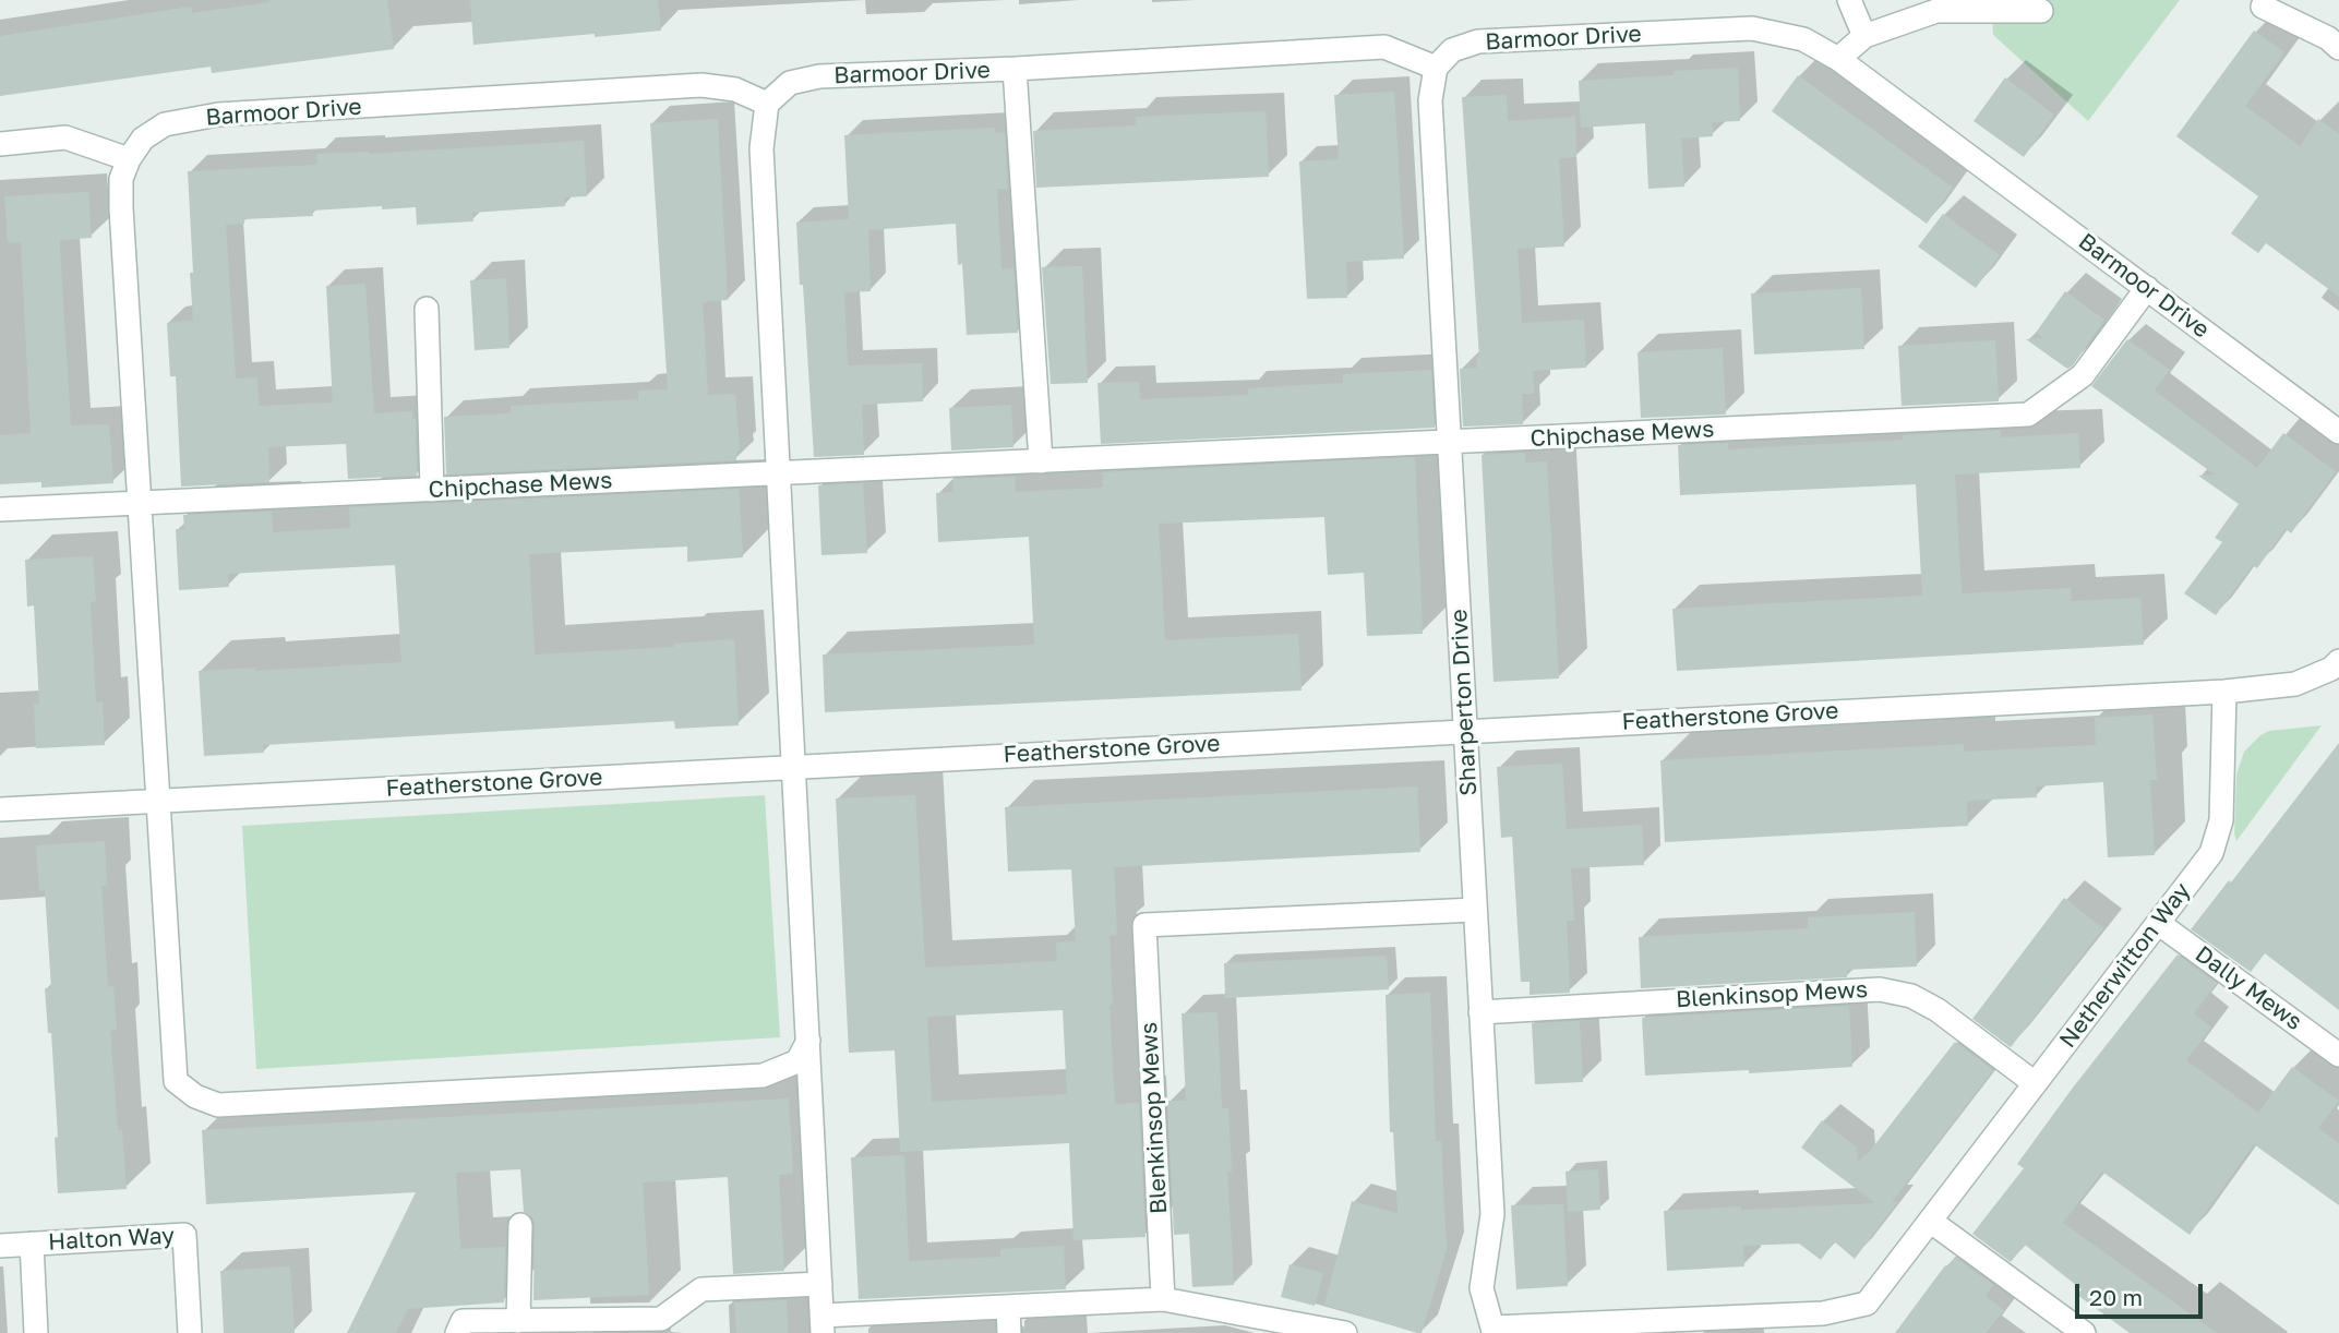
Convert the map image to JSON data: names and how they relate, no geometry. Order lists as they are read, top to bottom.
{
  "streets": {
    "street": [
      "Barmoor Drive",
      "Chipchase Mews",
      "Sharperton Drive",
      "Featherstone Grove",
      "Netherwitton Way",
      "Dally Mews",
      "Blenkinsop Mews",
      "Halton Way"
    ]
  },
  "crossings": [
    ["Barmoor Drive", "Chipchase Mews"],
    ["Barmoor Drive", "Sharperton Drive"],
    ["Chipchase Mews", "Sharperton Drive"],
    ["Sharperton Drive", "Featherstone Grove"],
    ["Sharperton Drive", "Netherwitton Way"],
    ["Sharperton Drive", "Blenkinsop Mews"],
    ["Featherstone Grove", "Netherwitton Way"],
    ["Netherwitton Way", "Dally Mews"],
    ["Netherwitton Way", "Blenkinsop Mews"]
  ],
  "scale_bar": "20 m"
}
